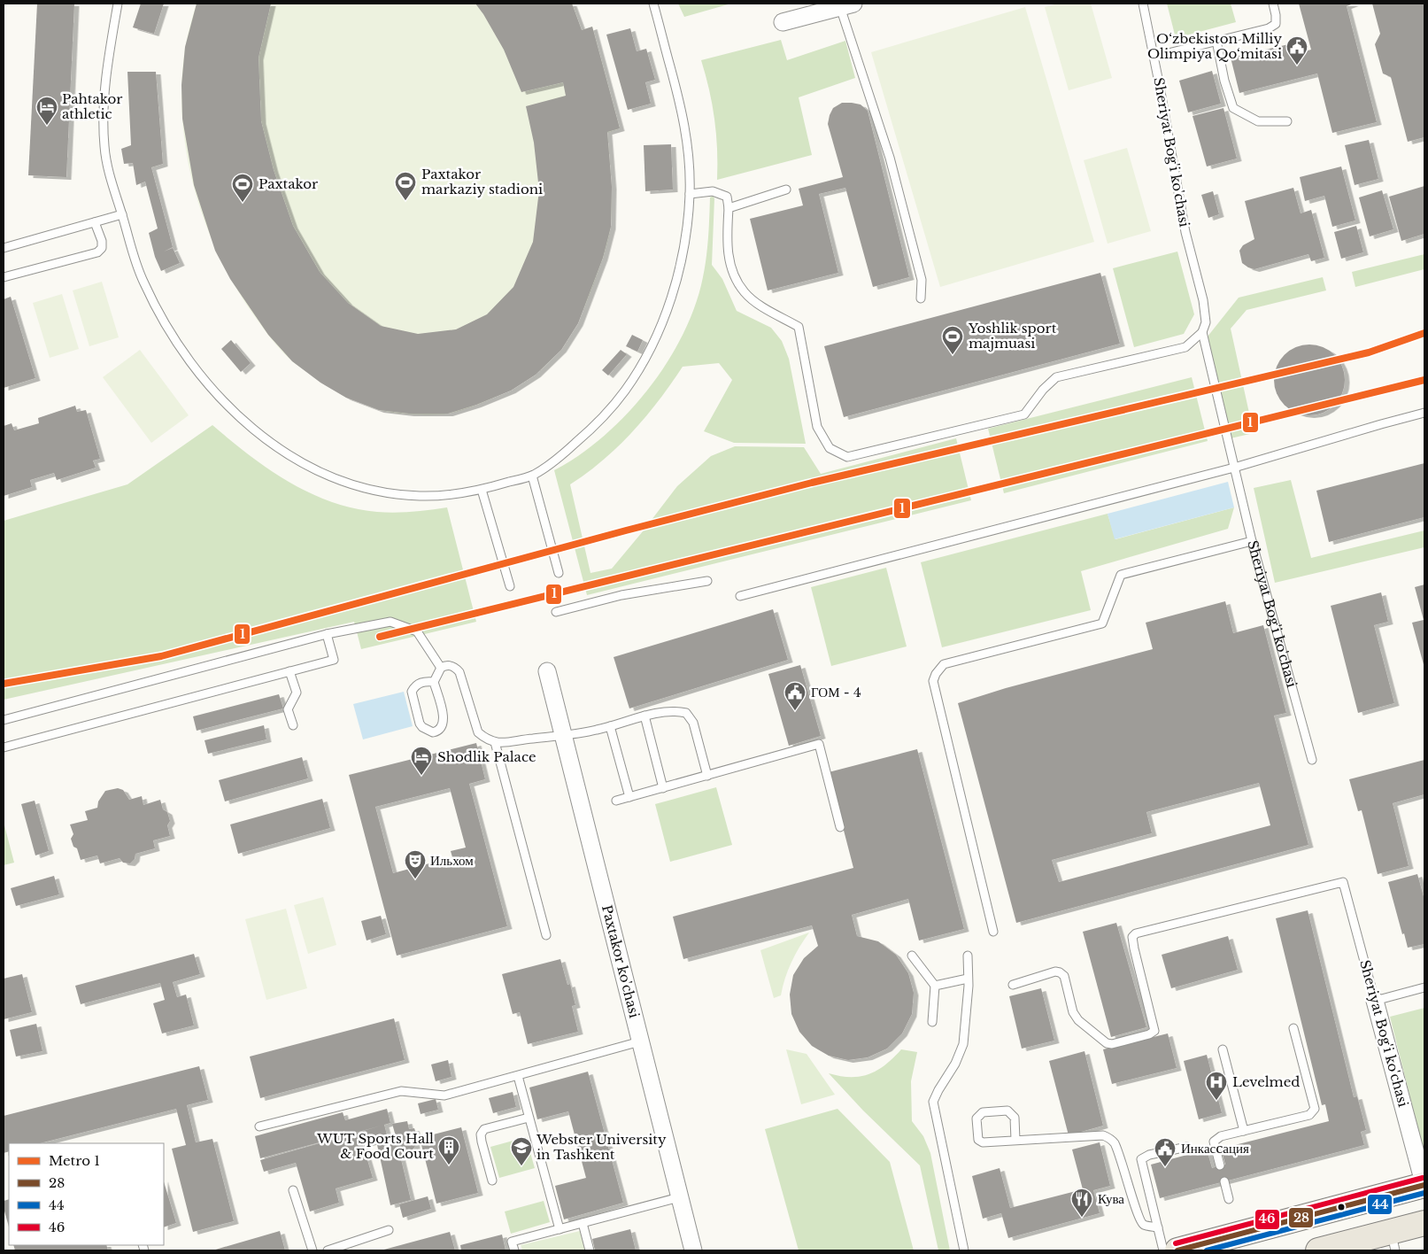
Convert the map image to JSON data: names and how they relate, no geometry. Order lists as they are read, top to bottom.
{
  "streets": {
    "street": ["Sheriyat Bog'i ko'chasi", "Paxtakor ko'chasi"]
  },
  "places": {
    "public building": ["O‘zbekiston Milliy Olimpiya Qo‘mitasi", "ГОМ - 4", "Инкасcация"],
    "hotel": ["Pahtakor athletic", "Shodlik Palace"],
    "sports": ["Paxtakor markaziy stadioni", "Paxtakor", "Yoshlik sport majmuasi"],
    "theatre": ["Ильхом"],
    "hospital": ["Levelmed"],
    "building": ["WUT Sports Hall & Food Court"],
    "school or university": ["Webster University in Tashkent"],
    "restaurant": ["Кува"]
  },
  "lines": [
    "metro line 1",
    "transit line 46",
    "transit line 28",
    "transit line 44"
  ],
  "legend": [
    "Metro 1",
    "28",
    "44",
    "46"
  ]
}
